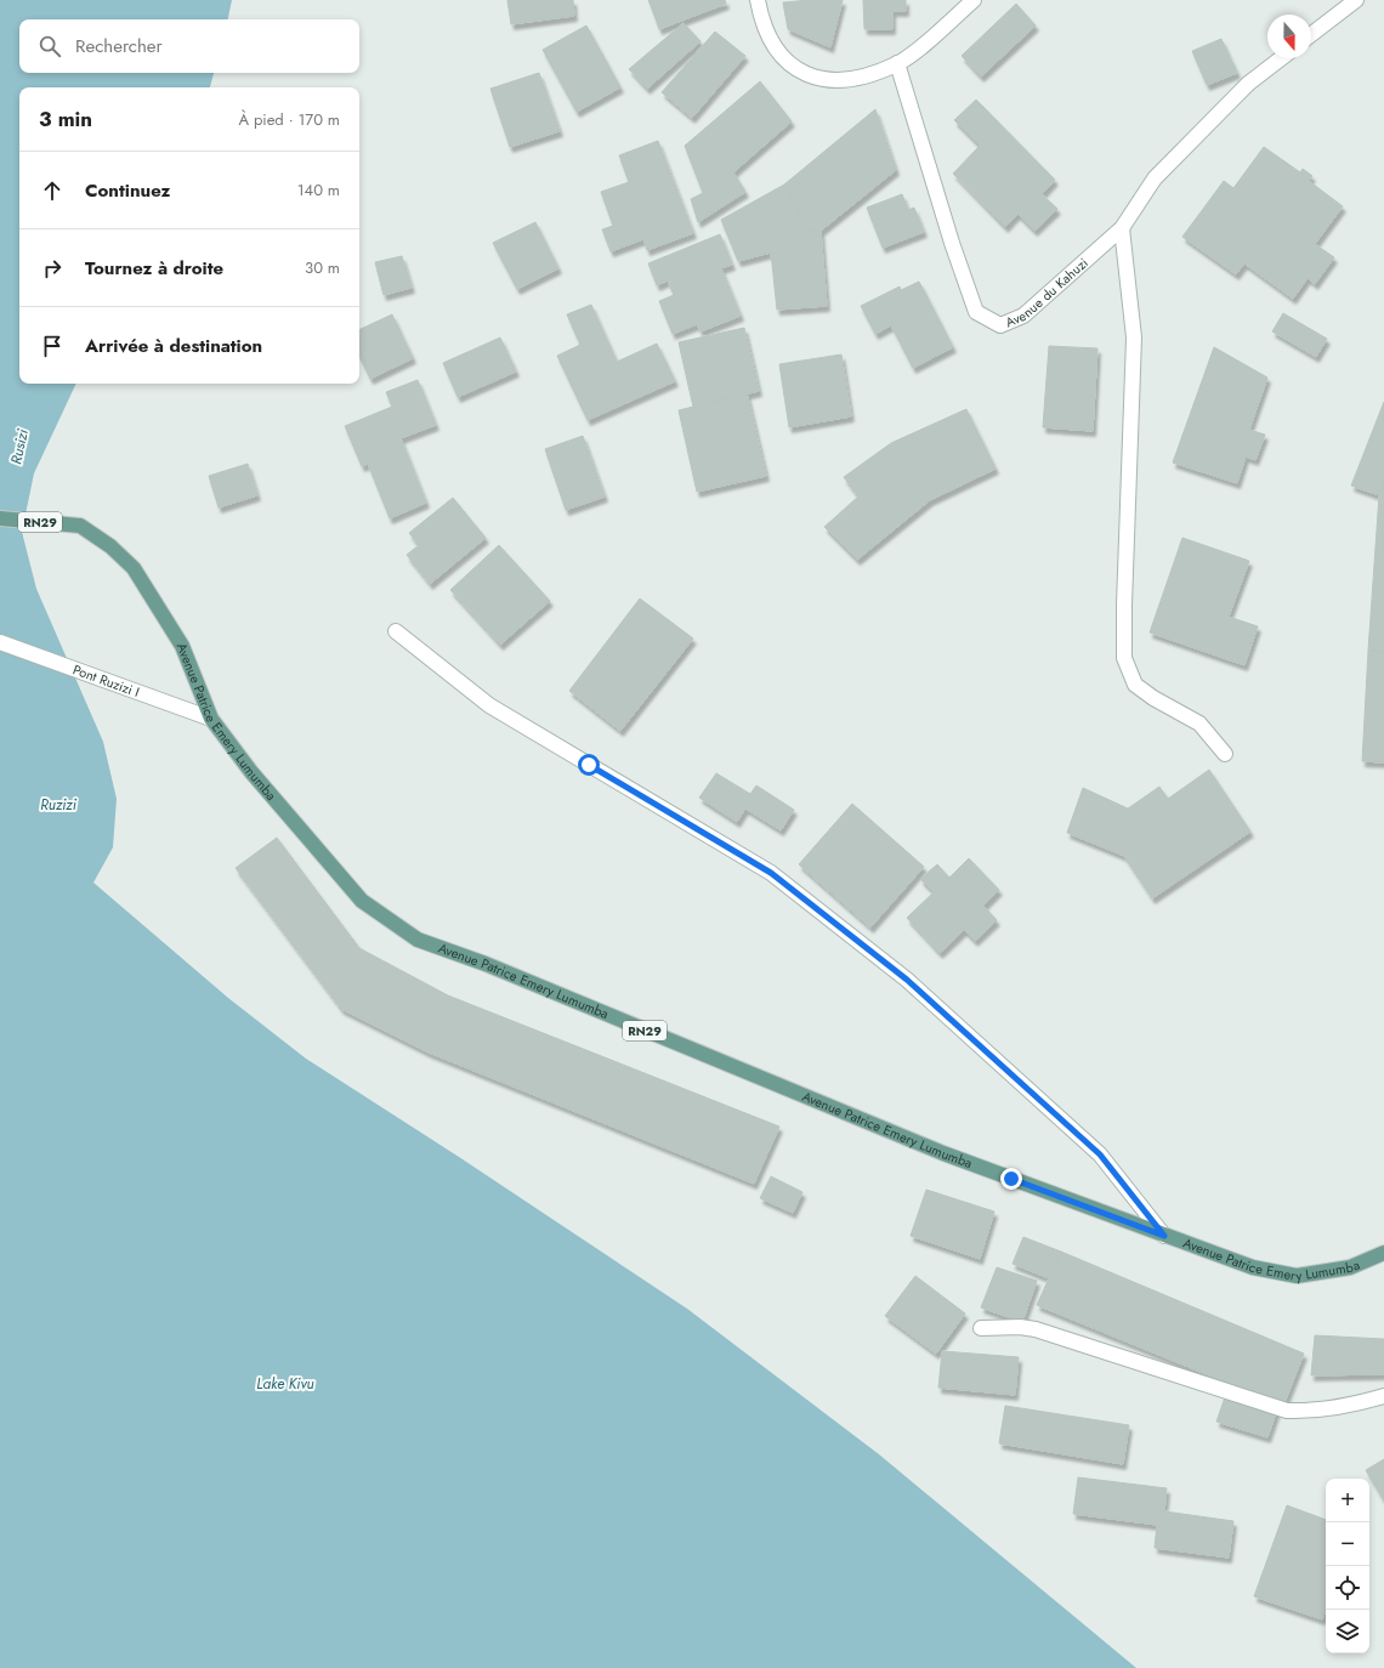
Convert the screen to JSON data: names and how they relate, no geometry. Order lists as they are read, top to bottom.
{
  "streets": {
    "main road": ["RN29", "Avenue Patrice Emery Lumumba"],
    "street": ["Avenue du Kahuzi", "Pont Ruzizi I"]
  },
  "crossings": [
    ["Pont Ruzizi I", "Avenue Patrice Emery Lumumba"]
  ],
  "water": ["Rusizi", "Ruzizi", "Lake Kivu"],
  "north": "bottom",
  "page": {
    "search": "Rechercher",
    "heading": ["3 min", "À pied · 170 m"],
    "list": [
      ["Continuez", "140 m"],
      ["Tournez à droite", "30 m"],
      "Arrivée à destination"
    ],
    "map_buttons": ["+", "−"]
  }
}
